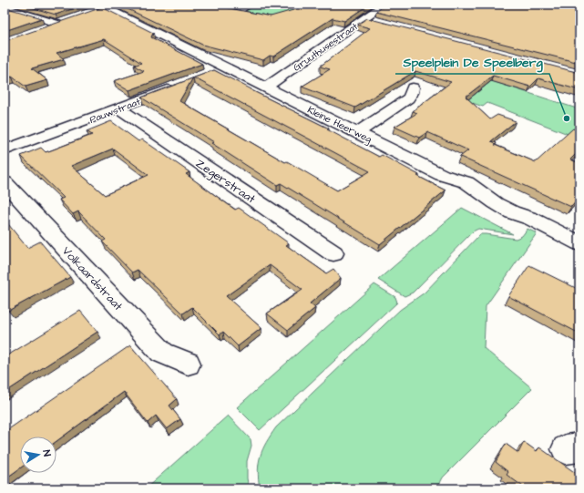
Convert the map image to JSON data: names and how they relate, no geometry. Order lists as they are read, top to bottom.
{
  "streets": {
    "street": [
      "Gruuthusestraat",
      "Pauwstraat",
      "Kleine Heerweg",
      "Zegerstraat",
      "Volkaardstraat"
    ]
  },
  "crossings": [
    ["Gruuthusestraat", "Kleine Heerweg"],
    ["Pauwstraat", "Zegerstraat"]
  ],
  "places": ["Speelplein De Speelberg"],
  "north": "right"
}
